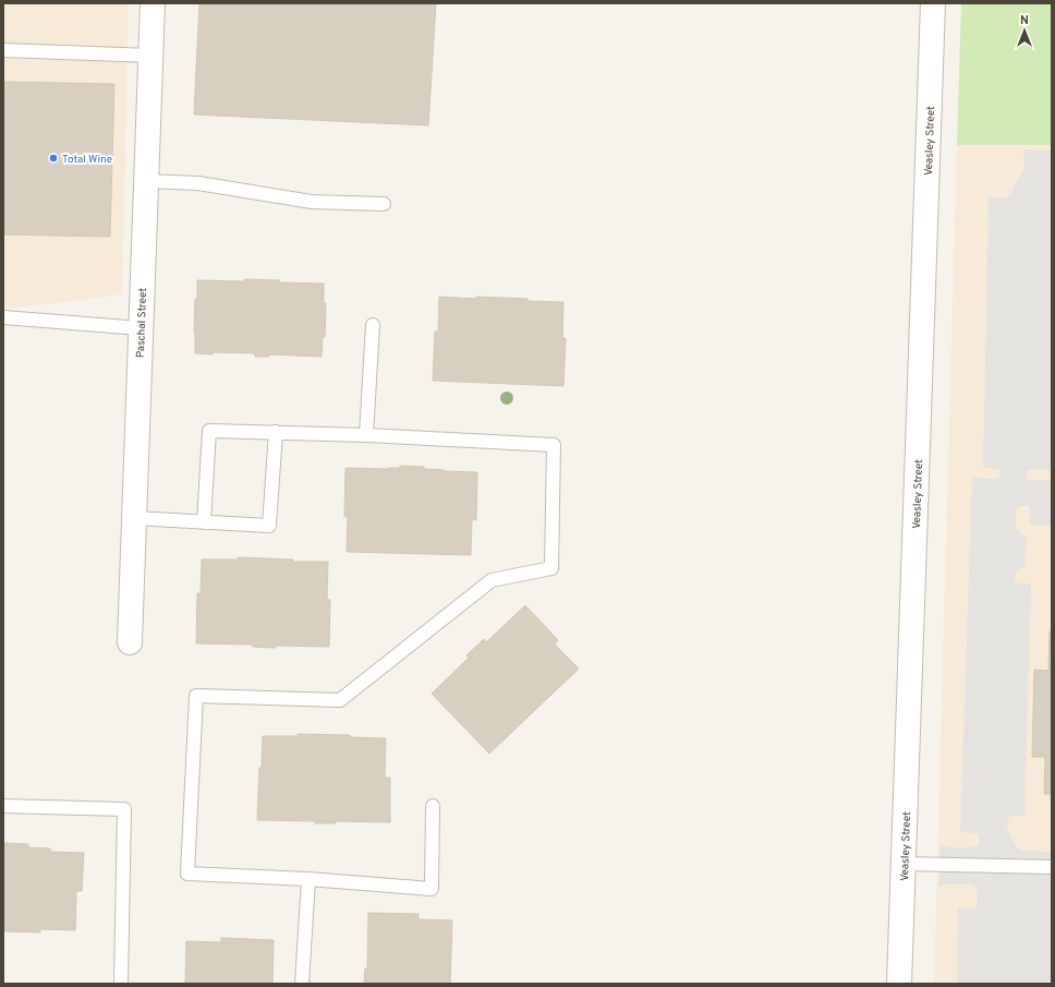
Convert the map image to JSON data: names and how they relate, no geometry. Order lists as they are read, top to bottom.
{
  "streets": {
    "street": ["Veasley Street", "Paschal Street"]
  },
  "places": ["Total Wine"],
  "north": "top"
}
